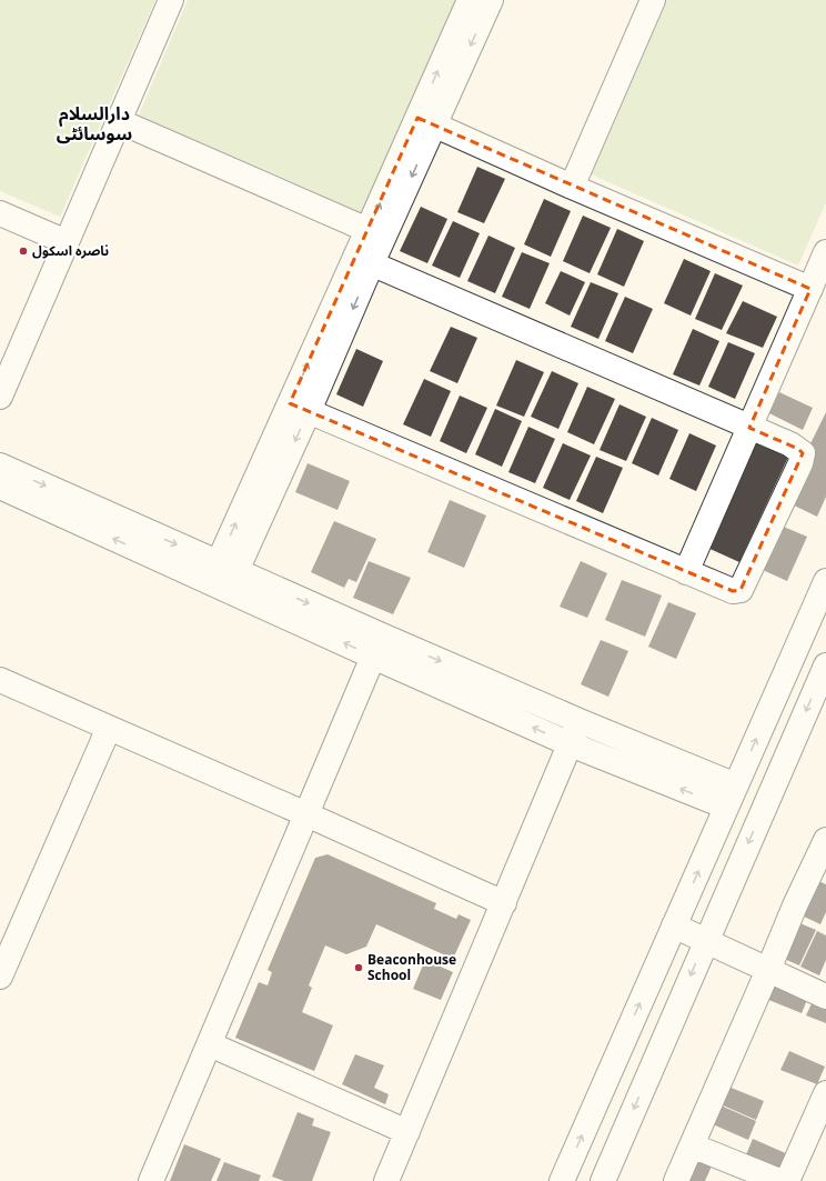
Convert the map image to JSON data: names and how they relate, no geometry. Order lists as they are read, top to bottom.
{
  "districts": ["دارالسلام سوسائٹی"],
  "places": ["ناصرہ اسکول", "Beaconhouse School"]
}
